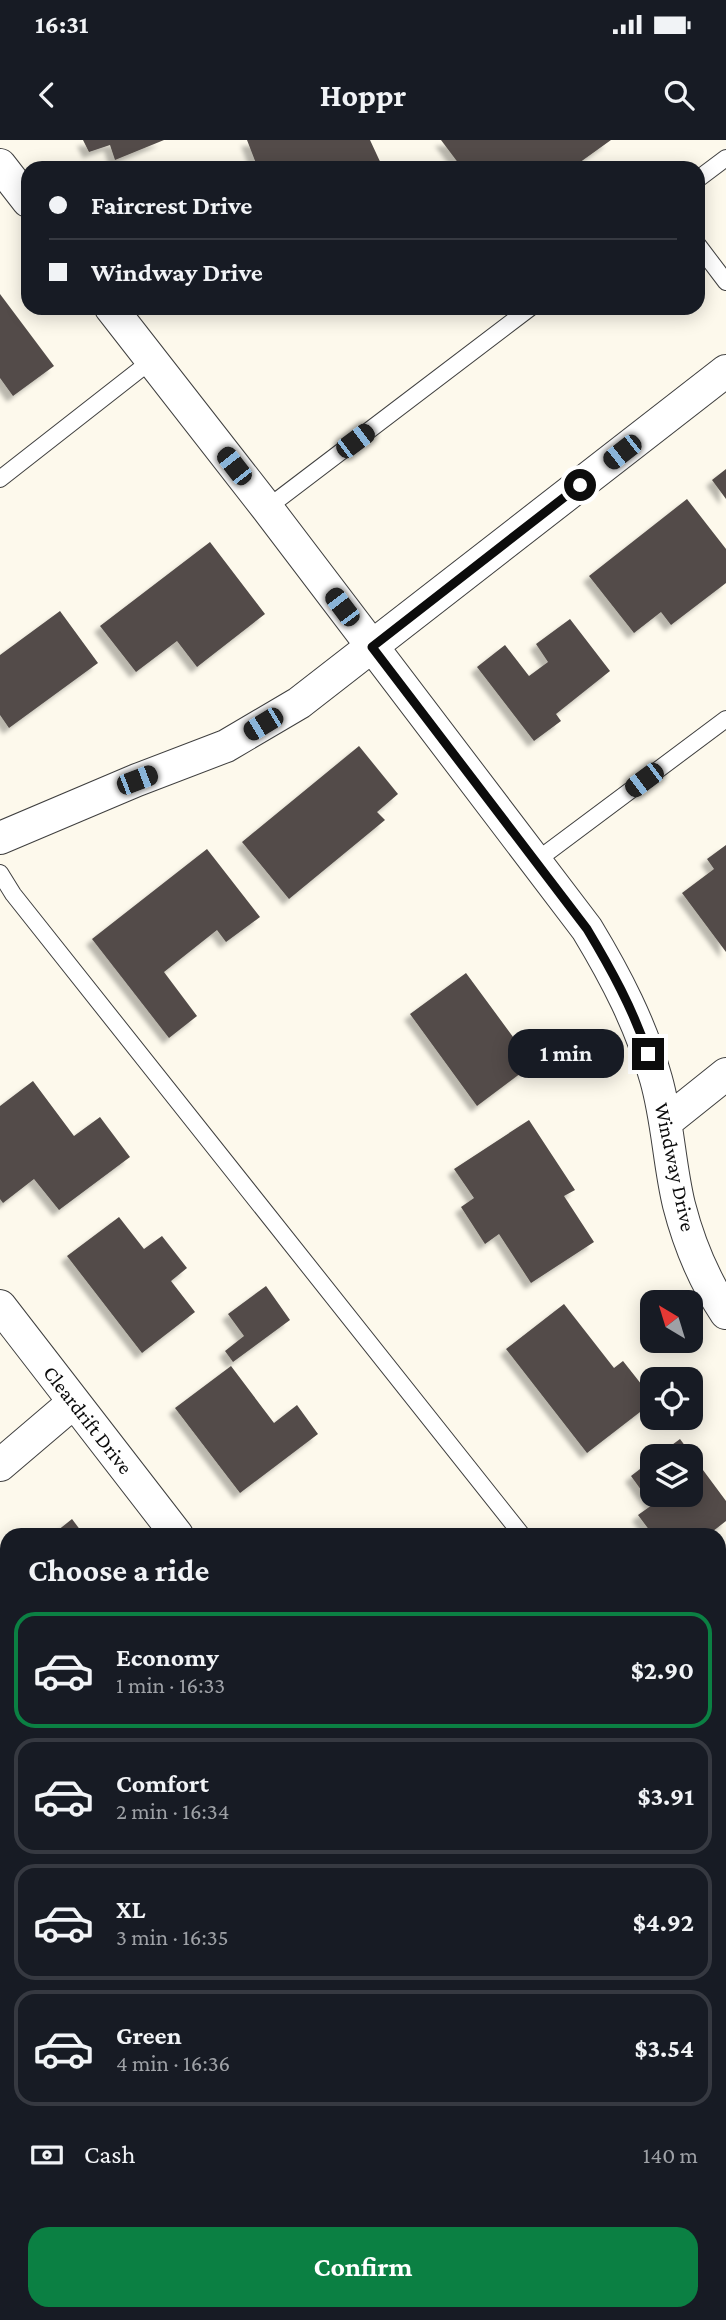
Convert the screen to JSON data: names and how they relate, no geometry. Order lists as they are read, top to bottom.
{
  "streets": {
    "street": ["Windway Drive", "Cleardrift Drive"]
  },
  "north": "top left",
  "page": {
    "status": "16:31",
    "header": "Hoppr",
    "banner": ["Faircrest Drive", "Windway Drive"],
    "bubble": "1 min",
    "heading": "Choose a ride",
    "list": [
      {
        "name": "Economy",
        "note": "1 min · 16:33",
        "value": "$2.90"
      },
      {
        "name": "Comfort",
        "note": "2 min · 16:34",
        "value": "$3.91"
      },
      {
        "name": "XL",
        "note": "3 min · 16:35",
        "value": "$4.92"
      },
      {
        "name": "Green",
        "note": "4 min · 16:36",
        "value": "$3.54"
      }
    ],
    "pay": ["Cash", "140 m"],
    "buttons": "Confirm"
  }
}
